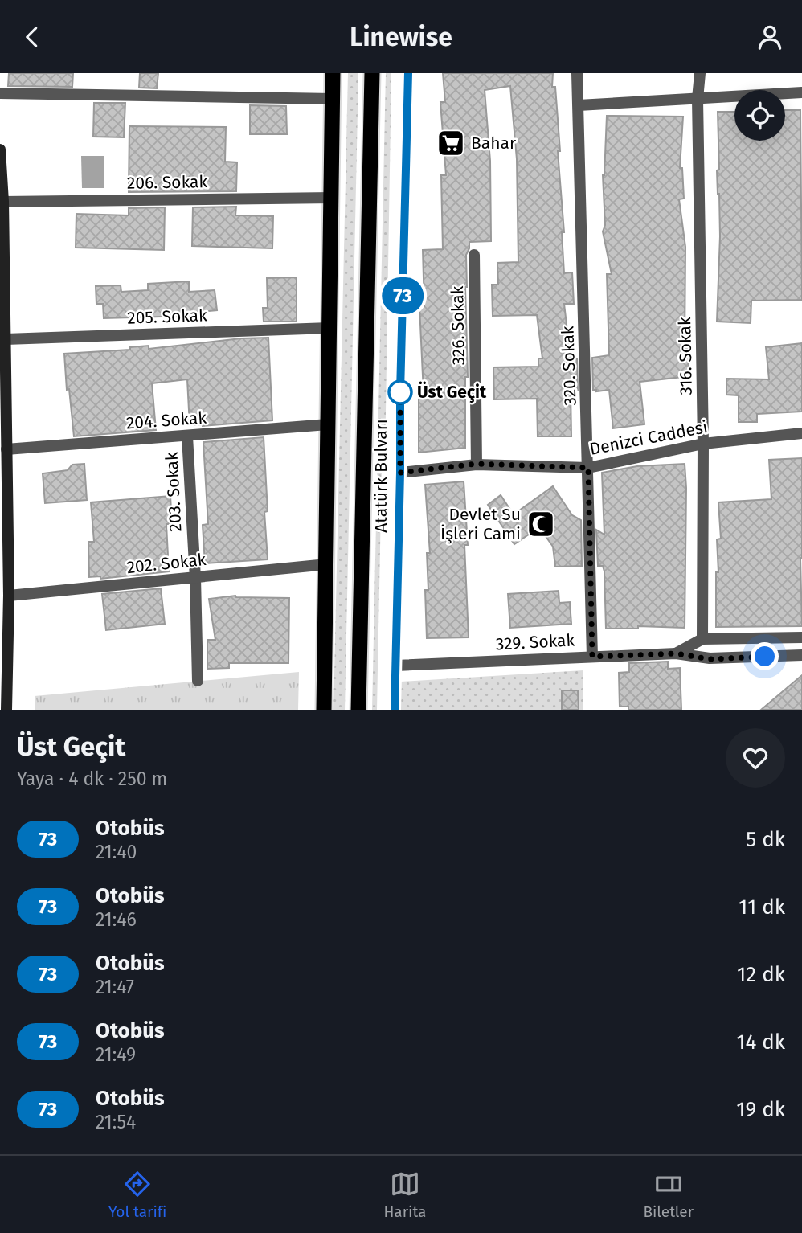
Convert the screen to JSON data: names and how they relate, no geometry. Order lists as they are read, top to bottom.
{
  "streets": {
    "highway": ["Atatürk Bulvarı"],
    "street": [
      "206. Sokak",
      "205. Sokak",
      "326. Sokak",
      "316. Sokak",
      "320. Sokak",
      "204. Sokak",
      "Denizci Caddesi",
      "203. Sokak",
      "202. Sokak",
      "329. Sokak"
    ]
  },
  "crossings": [
    ["326. Sokak", "Denizci Caddesi"],
    ["316. Sokak", "Denizci Caddesi"],
    ["316. Sokak", "329. Sokak"],
    ["320. Sokak", "Denizci Caddesi"],
    ["320. Sokak", "329. Sokak"],
    ["204. Sokak", "203. Sokak"],
    ["Denizci Caddesi", "Atatürk Bulvarı"],
    ["Atatürk Bulvarı", "329. Sokak"],
    ["203. Sokak", "202. Sokak"]
  ],
  "places": {
    "supermarket": ["Bahar"],
    "other": ["Üst Geçit"],
    "mosque": ["Devlet Su İşleri Cami"]
  },
  "lines": ["bus line 73"],
  "page": {
    "header": "Linewise",
    "on_map": "73",
    "heading": ["Üst Geçit", "Yaya · 4 dk · 250 m"],
    "list": [
      {
        "mark": "73",
        "name": "Otobüs",
        "note": "21:40",
        "value": "5 dk"
      },
      {
        "mark": "73",
        "name": "Otobüs",
        "note": "21:46",
        "value": "11 dk"
      },
      {
        "mark": "73",
        "name": "Otobüs",
        "note": "21:47",
        "value": "12 dk"
      },
      {
        "mark": "73",
        "name": "Otobüs",
        "note": "21:49",
        "value": "14 dk"
      },
      {
        "mark": "73",
        "name": "Otobüs",
        "note": "21:54",
        "value": "19 dk"
      }
    ],
    "tabs": ["Yol tarifi", "Harita", "Biletler"]
  }
}
